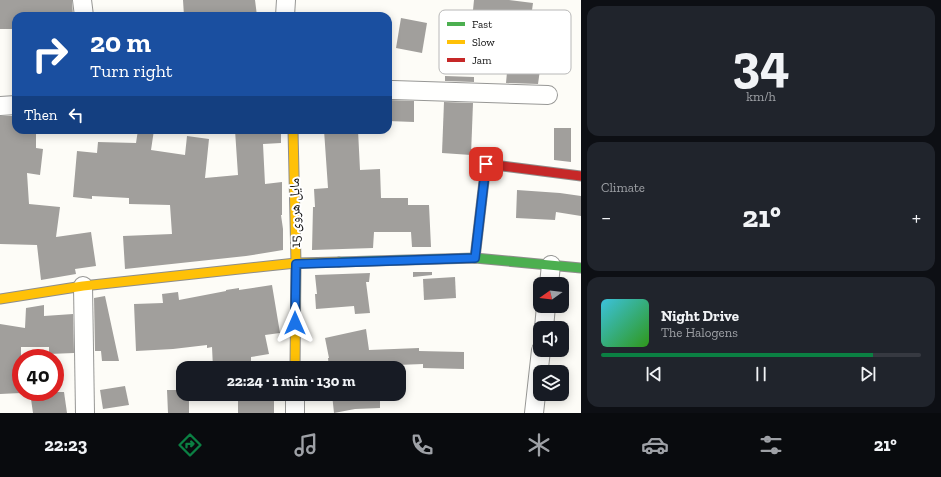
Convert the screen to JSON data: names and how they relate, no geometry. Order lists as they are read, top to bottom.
{
  "streets": {
    "street": ["مایل هروی 15"]
  },
  "legend": ["Fast", "Slow", "Jam"],
  "north": "left",
  "page": {
    "tile": [
      ["34", "km/h"],
      "Climate"
    ],
    "turn": ["20 m", "Turn right"],
    "then": "Then",
    "heat": ["−", "21°", "+"],
    "song": ["Night Drive", "The Halogens"],
    "limit": "40",
    "trip": "22:24 · 1 min · 130 m",
    "tabs": ["22:23", "21°"]
  }
}
